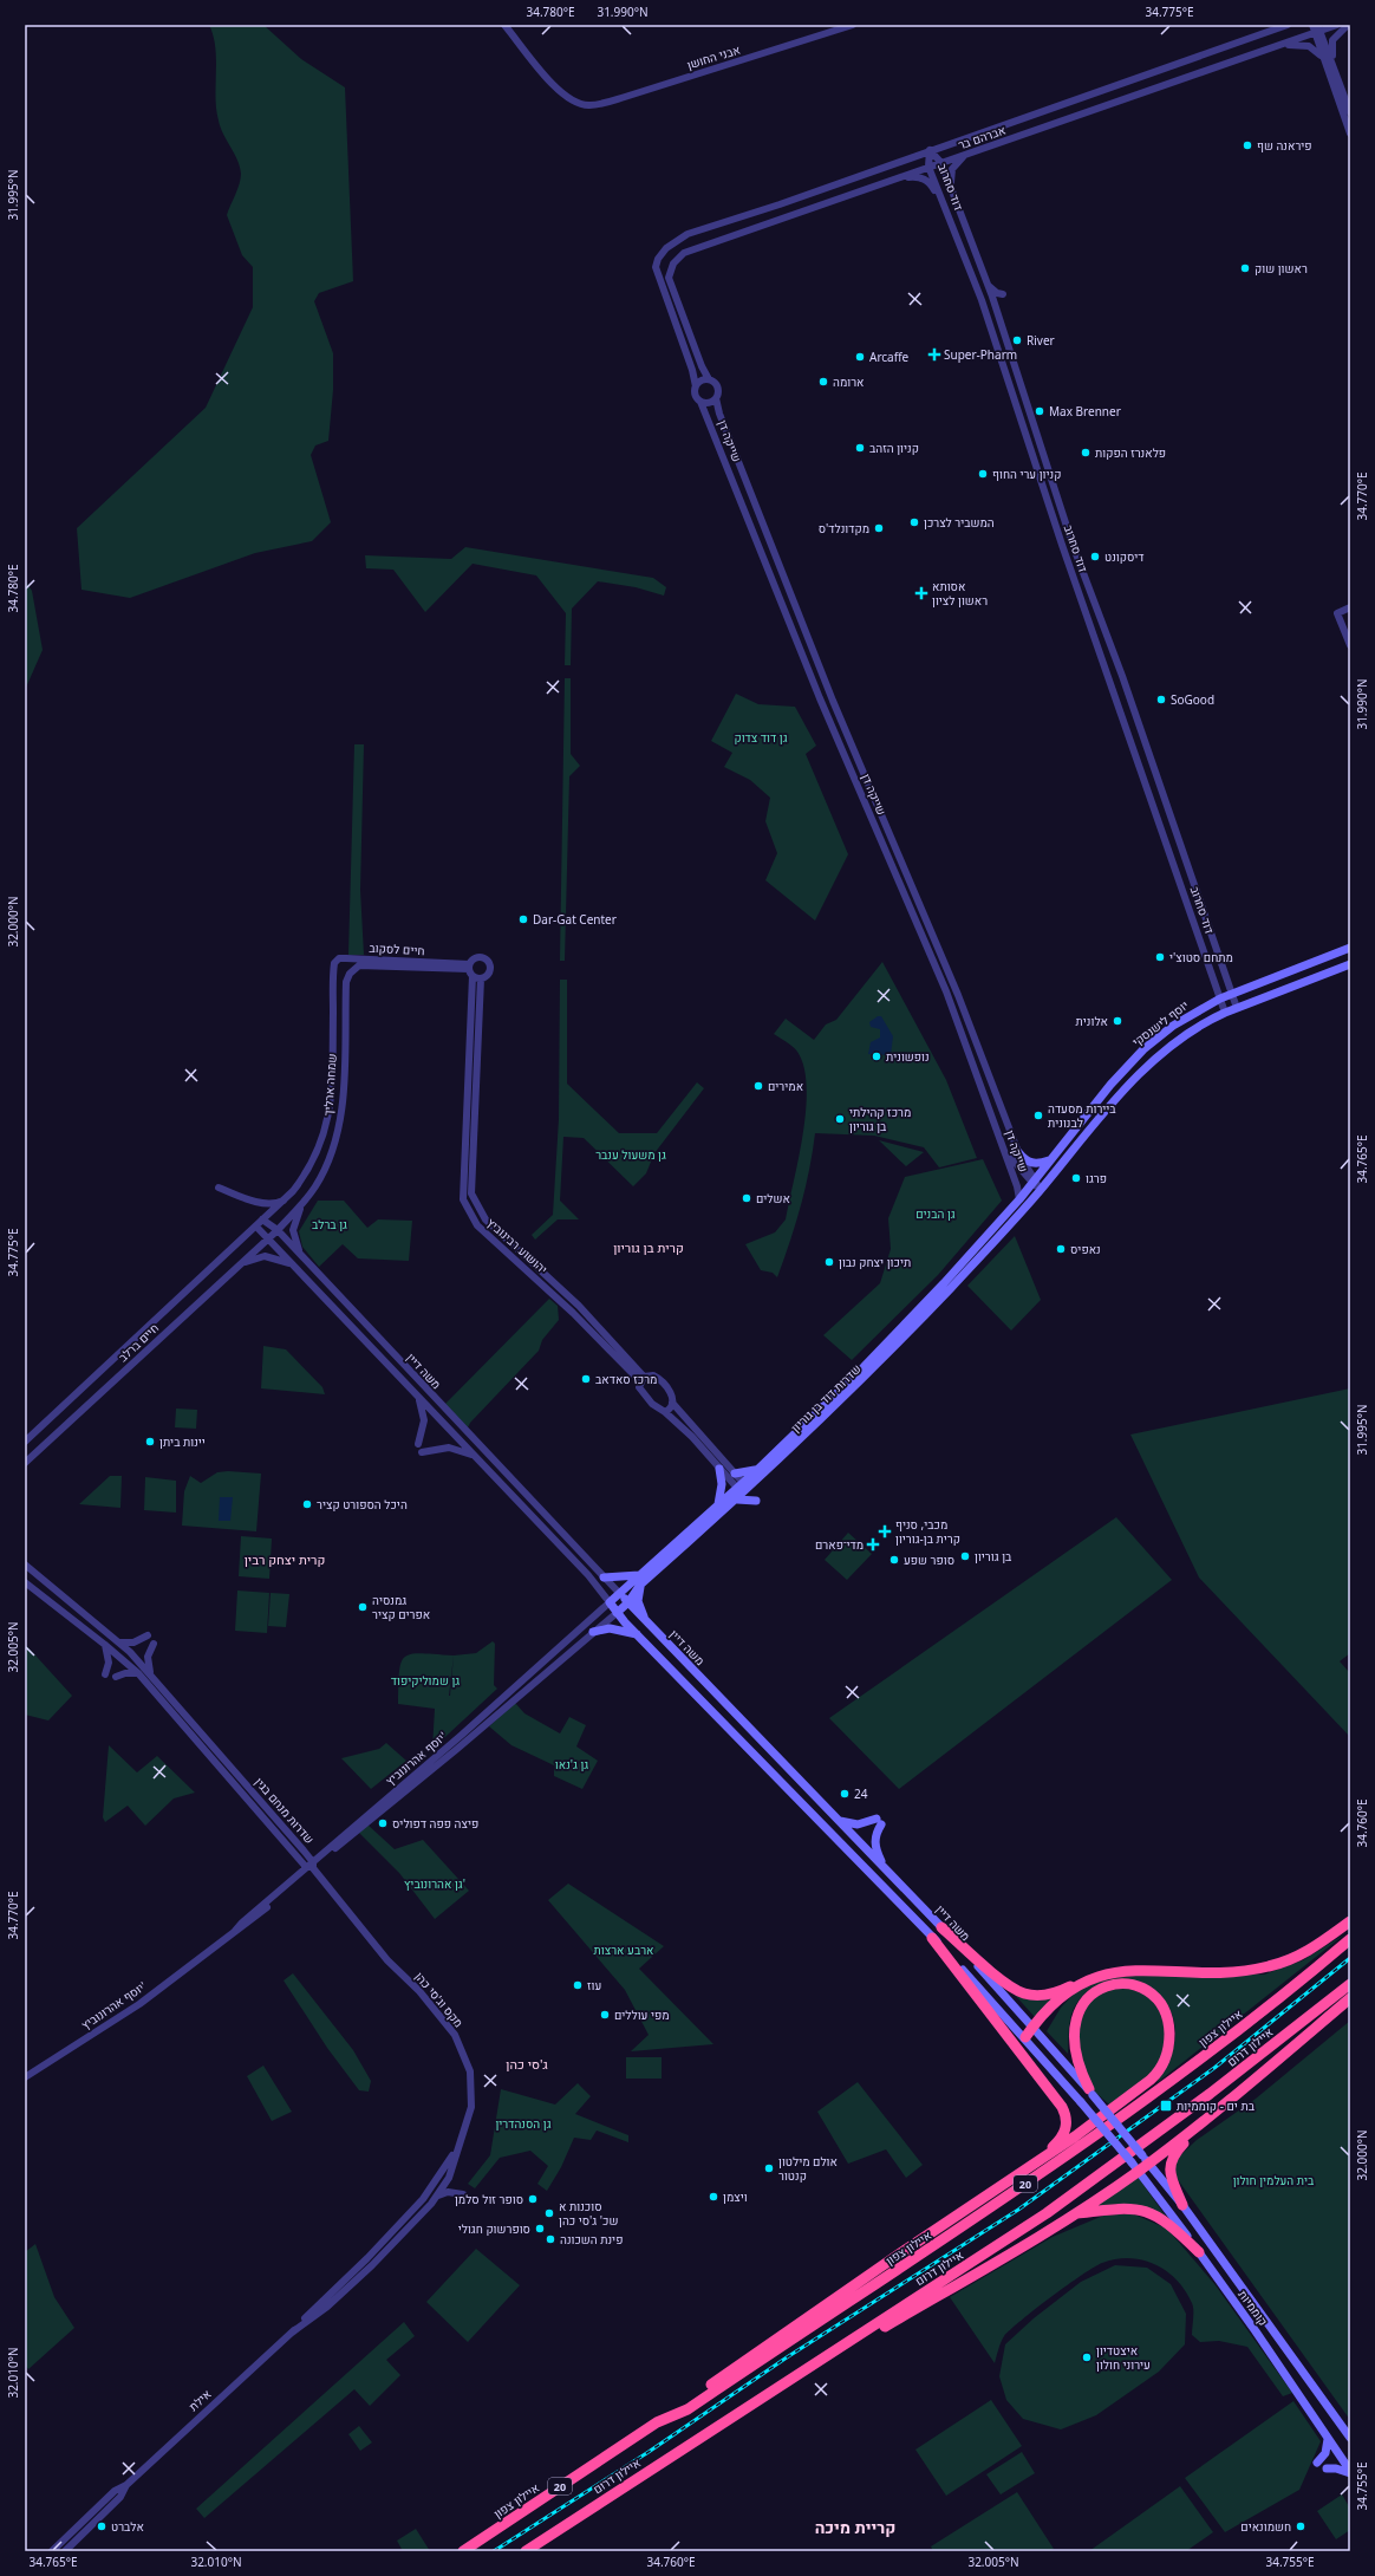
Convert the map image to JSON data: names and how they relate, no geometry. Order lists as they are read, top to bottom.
{
  "streets": {
    "highway": ["איילון צפון", "איילון דרום", "20"],
    "main road": [
      "יוסף לישנסקי",
      "משה דיין",
      "שדרות דוד בן גוריון",
      "קוממיות"
    ],
    "street": [
      "אבני החושן",
      "אברהם בר",
      "דוד סחרוב",
      "שייקה דן",
      "חיים לסקוב",
      "שמחה ארליך",
      "יהושוע רבינוביץ",
      "חיים ברלב",
      "יוסף אהרונוביץ'",
      "שדרות מנחם בגין",
      "מקס וג'סי כהן",
      "אילת"
    ]
  },
  "crossings": [
    ["אברהם בר", "דוד סחרוב"],
    ["אברהם בר", "שייקה דן"],
    ["דוד סחרוב", "יוסף לישנסקי"],
    ["שייקה דן", "יוסף לישנסקי"],
    ["שייקה דן", "שדרות דוד בן גוריון"],
    ["חיים לסקוב", "שמחה ארליך"],
    ["חיים לסקוב", "יהושוע רבינוביץ"],
    ["יוסף לישנסקי", "שדרות דוד בן גוריון"],
    ["שמחה ארליך", "חיים ברלב"],
    ["שמחה ארליך", "משה דיין"],
    ["חיים ברלב", "משה דיין"],
    ["משה דיין", "שדרות דוד בן גוריון"],
    ["משה דיין", "יוסף אהרונוביץ'"],
    ["משה דיין", "קוממיות"],
    ["שדרות דוד בן גוריון", "יוסף אהרונוביץ'"],
    ["יוסף אהרונוביץ'", "שדרות מנחם בגין"],
    ["יוסף אהרונוביץ'", "מקס וג'סי כהן"],
    ["שדרות מנחם בגין", "מקס וג'סי כהן"],
    ["מקס וג'סי כהן", "אילת"]
  ],
  "districts": [
    "קרית בן גוריון",
    "קרית יצחק רבין",
    "ג'סי כהן",
    "קריית מיכה"
  ],
  "parks": [
    "גן דוד צדוק",
    "גן משעול ענבר",
    "גן הבנים",
    "גן ברלב",
    "גן שמוליקיפוד",
    "גן ג'נאו",
    "גן אהרונוביץ'",
    "ארבע ארצות",
    "גן הסנהדרין",
    "בית העלמין חולון"
  ],
  "places": {
    "other": [
      "פיראנה שף",
      "ראשון שוק",
      "River",
      "Arcaffe",
      "ארומה",
      "Max Brenner",
      "קניון הזהב",
      "פלאנרז הפקות",
      "קניון ערי החוף",
      "המשביר לצרכן",
      "מקדונלד'ס",
      "דיסקונט",
      "SoGood",
      "Dar-Gat Center",
      "מתחם סטוצ'י",
      "אלונית",
      "נופשונית",
      "אמירים",
      "ביירות מסעדה לבנונית",
      "מרכז קהילתי בן גוריון",
      "פרגו",
      "אשלים",
      "נאפיס",
      "תיכון יצחק נבון",
      "מרכז סאדאב",
      "יינות ביתן",
      "היכל הספורט קציר",
      "בן גוריון",
      "סופר שפע",
      "גמנסיה אפרים קציר",
      "24",
      "פיצה פפה דפוליס",
      "עוז",
      "מפי עוללים",
      "אולם מילטון קנטור",
      "ויצמן",
      "סופר זול סלמן",
      "סוכנות א שכ' ג'סי כהן",
      "סופרשוק חגולי",
      "פינת השכונה",
      "איצטדיון עירוני חולון",
      "אלברט",
      "חשמונאים"
    ],
    "health": [
      "Super-Pharm",
      "אסותא ראשון לציון",
      "מכבי, סניף קרית בן-גוריון",
      "מדי־פארם"
    ],
    "transit": ["בת ים - קוממיות"]
  },
  "coordinates": [
    "34.780°E",
    "31.990°N",
    "34.775°E",
    "31.995°N",
    "34.770°E",
    "32.000°N",
    "34.765°E",
    "32.005°N",
    "34.760°E",
    "32.010°N",
    "34.755°E"
  ]
}
